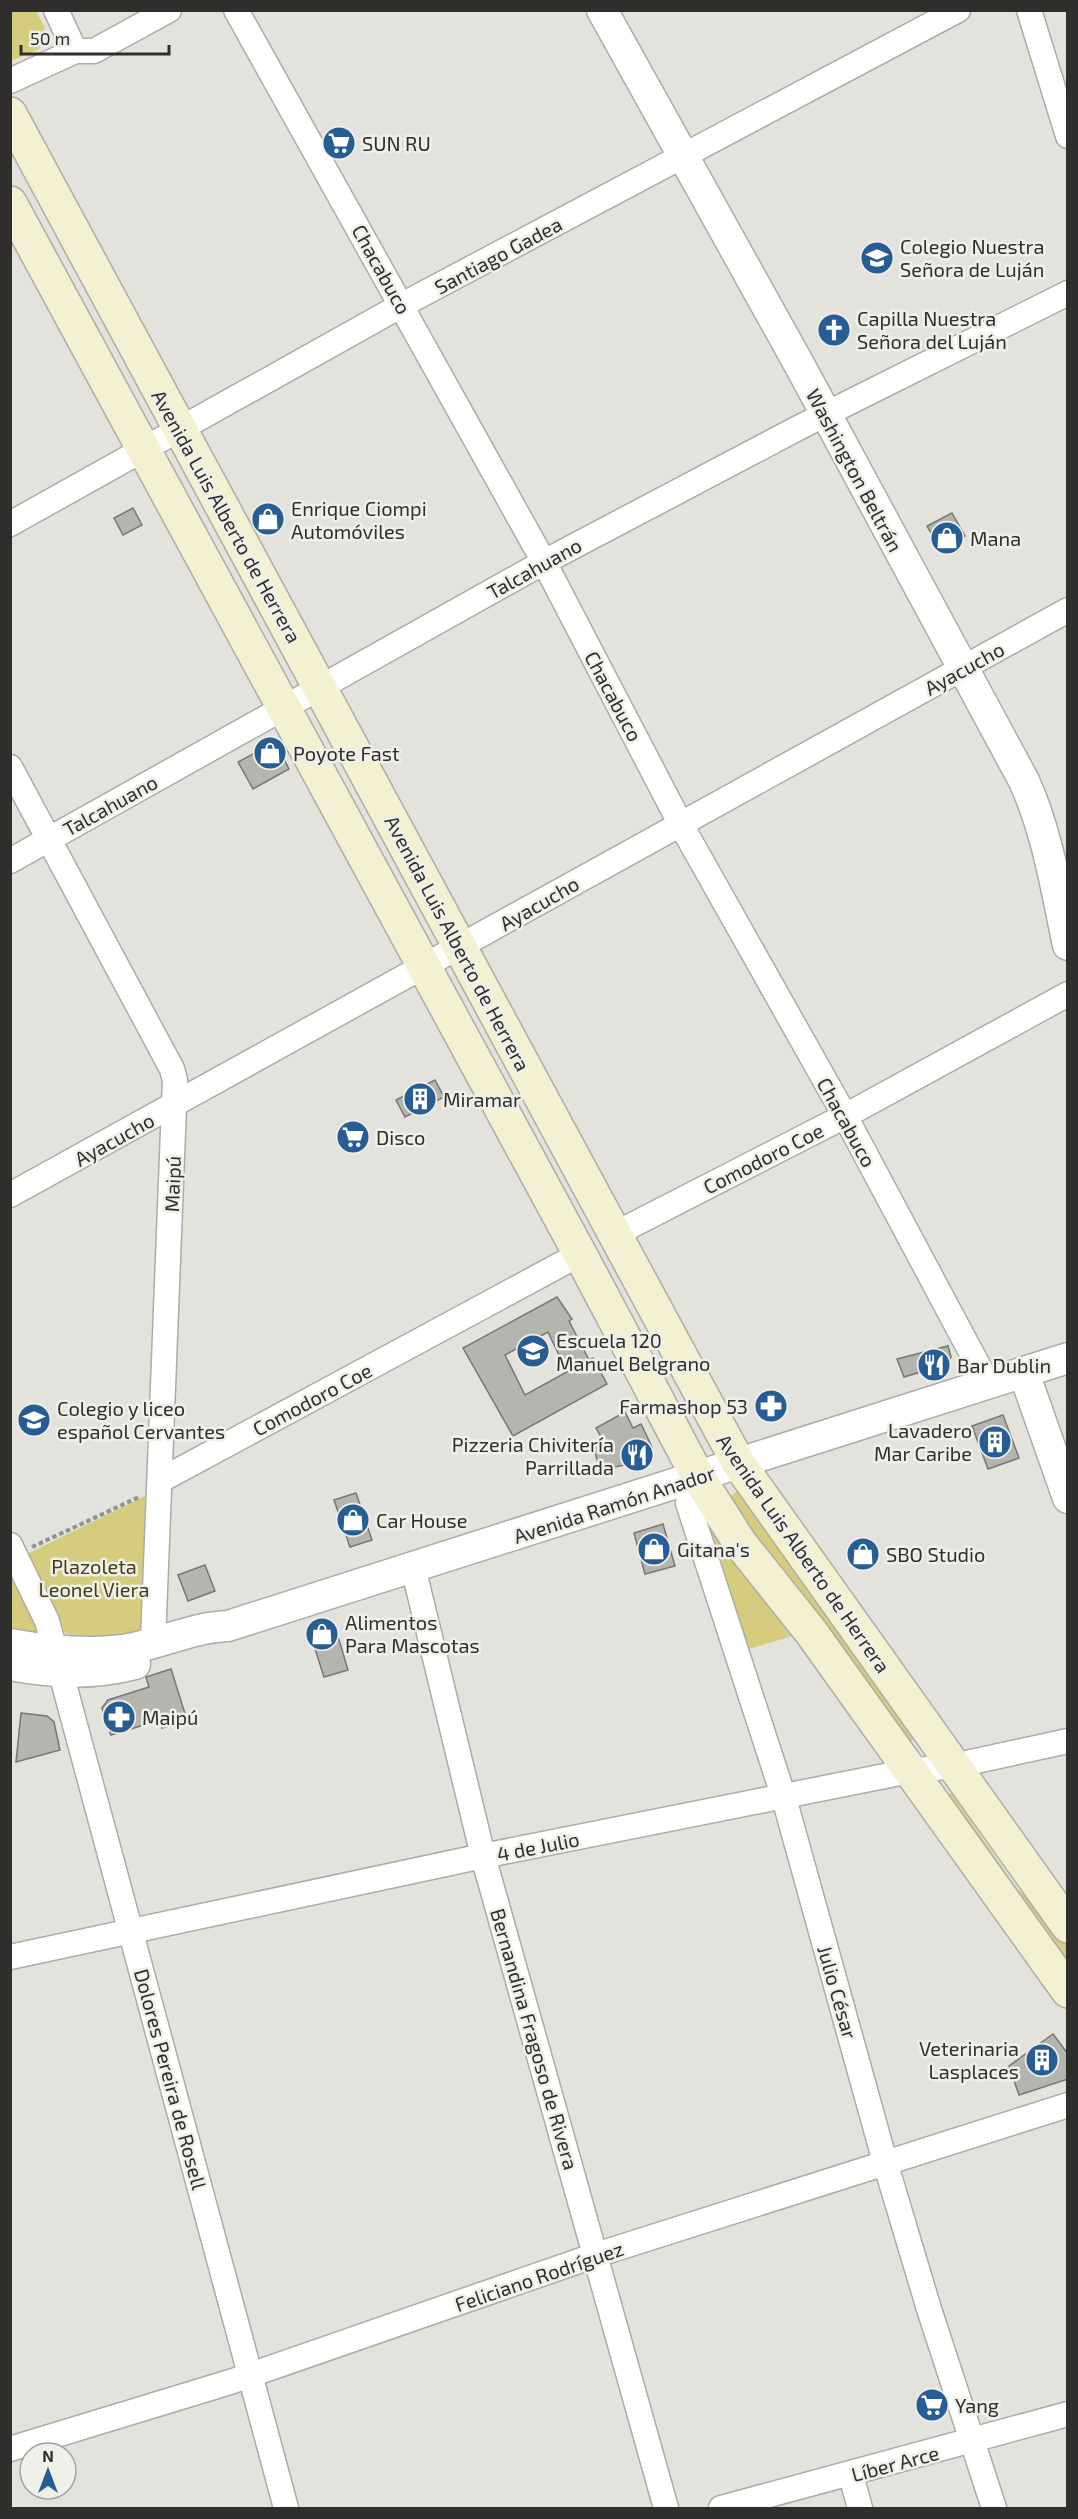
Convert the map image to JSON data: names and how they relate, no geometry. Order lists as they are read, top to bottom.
{
  "streets": {
    "main road": ["Avenida Luis Alberto de Herrera"],
    "street": [
      "Santiago Gadea",
      "Chacabuco",
      "Washington Beltrán",
      "Talcahuano",
      "Ayacucho",
      "Comodoro Coe",
      "Maipú",
      "Avenida Ramón Anador",
      "4 de Julio",
      "Julio César",
      "Bernandina Fragoso de Rivera",
      "Dolores Pereira de Rosell",
      "Feliciano Rodríguez",
      "Líber Arce"
    ]
  },
  "crossings": [
    ["Santiago Gadea", "Chacabuco"],
    ["Santiago Gadea", "Washington Beltrán"],
    ["Santiago Gadea", "Avenida Luis Alberto de Herrera"],
    ["Chacabuco", "Talcahuano"],
    ["Chacabuco", "Ayacucho"],
    ["Chacabuco", "Comodoro Coe"],
    ["Chacabuco", "Avenida Ramón Anador"],
    ["Washington Beltrán", "Talcahuano"],
    ["Washington Beltrán", "Ayacucho"],
    ["Avenida Luis Alberto de Herrera", "Talcahuano"],
    ["Avenida Luis Alberto de Herrera", "Ayacucho"],
    ["Avenida Luis Alberto de Herrera", "Comodoro Coe"],
    ["Avenida Luis Alberto de Herrera", "Avenida Ramón Anador"],
    ["Avenida Luis Alberto de Herrera", "4 de Julio"],
    ["Avenida Luis Alberto de Herrera", "Julio César"],
    ["Talcahuano", "Maipú"],
    ["Ayacucho", "Maipú"],
    ["Comodoro Coe", "Maipú"],
    ["Maipú", "Avenida Ramón Anador"],
    ["Avenida Ramón Anador", "Julio César"],
    ["Avenida Ramón Anador", "Bernandina Fragoso de Rivera"],
    ["Avenida Ramón Anador", "Dolores Pereira de Rosell"],
    ["4 de Julio", "Julio César"],
    ["4 de Julio", "Bernandina Fragoso de Rivera"],
    ["4 de Julio", "Dolores Pereira de Rosell"],
    ["Julio César", "Feliciano Rodríguez"],
    ["Julio César", "Líber Arce"],
    ["Bernandina Fragoso de Rivera", "Feliciano Rodríguez"],
    ["Dolores Pereira de Rosell", "Feliciano Rodríguez"]
  ],
  "parks": ["Plazoleta Leonel Viera"],
  "places": {
    "supermarket": ["SUN RU", "Disco", "Yang"],
    "school or university": ["Colegio Nuestra Señora de Luján", "Escuela 120 Manuel Belgrano", "Colegio y liceo español Cervantes"],
    "church": ["Capilla Nuestra Señora del Luján"],
    "shop": [
      "Enrique Ciompi Automóviles",
      "Mana",
      "Poyote Fast",
      "Car House",
      "Gitana's",
      "SBO Studio",
      "Alimentos Para Mascotas"
    ],
    "building": ["Miramar", "Lavadero Mar Caribe", "Veterinaria Lasplaces"],
    "restaurant": ["Bar Dublin", "Pizzeria Chivitería Parrillada"],
    "pharmacy": ["Farmashop 53", "Maipú"]
  },
  "scale_bar": "50 m",
  "north": "top"
}
